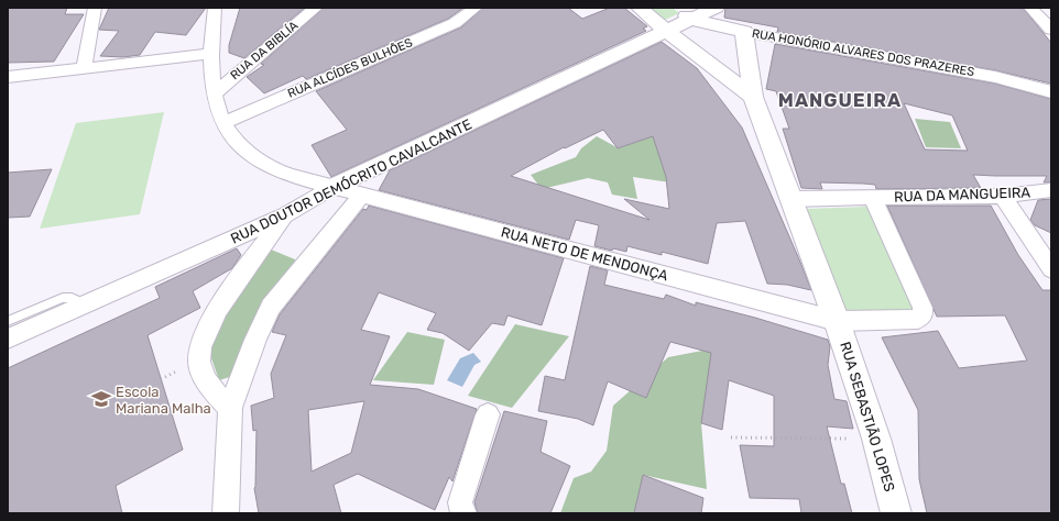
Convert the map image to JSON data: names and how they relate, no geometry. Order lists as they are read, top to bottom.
{
  "streets": {
    "street": [
      "RUA DA BIBLÍA",
      "RUA HONÓRIO ALVARES DOS PRAZERES",
      "RUA ALCÍDES BULHÕES",
      "RUA DOUTOR DEMÓCRITO CAVALCANTE",
      "RUA DA MANGUEIRA",
      "RUA NETO DE MENDONÇA",
      "RUA SEBASTIÃO LOPES"
    ]
  },
  "crossings": [
    ["RUA DA BIBLÍA", "RUA NETO DE MENDONÇA"],
    ["RUA HONÓRIO ALVARES DOS PRAZERES", "RUA DOUTOR DEMÓCRITO CAVALCANTE"],
    ["RUA ALCÍDES BULHÕES", "RUA NETO DE MENDONÇA"],
    ["RUA DOUTOR DEMÓCRITO CAVALCANTE", "RUA NETO DE MENDONÇA"],
    ["RUA DA MANGUEIRA", "RUA NETO DE MENDONÇA"],
    ["RUA DA MANGUEIRA", "RUA SEBASTIÃO LOPES"],
    ["RUA NETO DE MENDONÇA", "RUA SEBASTIÃO LOPES"]
  ],
  "districts": ["MANGUEIRA"],
  "places": {
    "school or university": ["Escola Mariana Malha"]
  }
}
